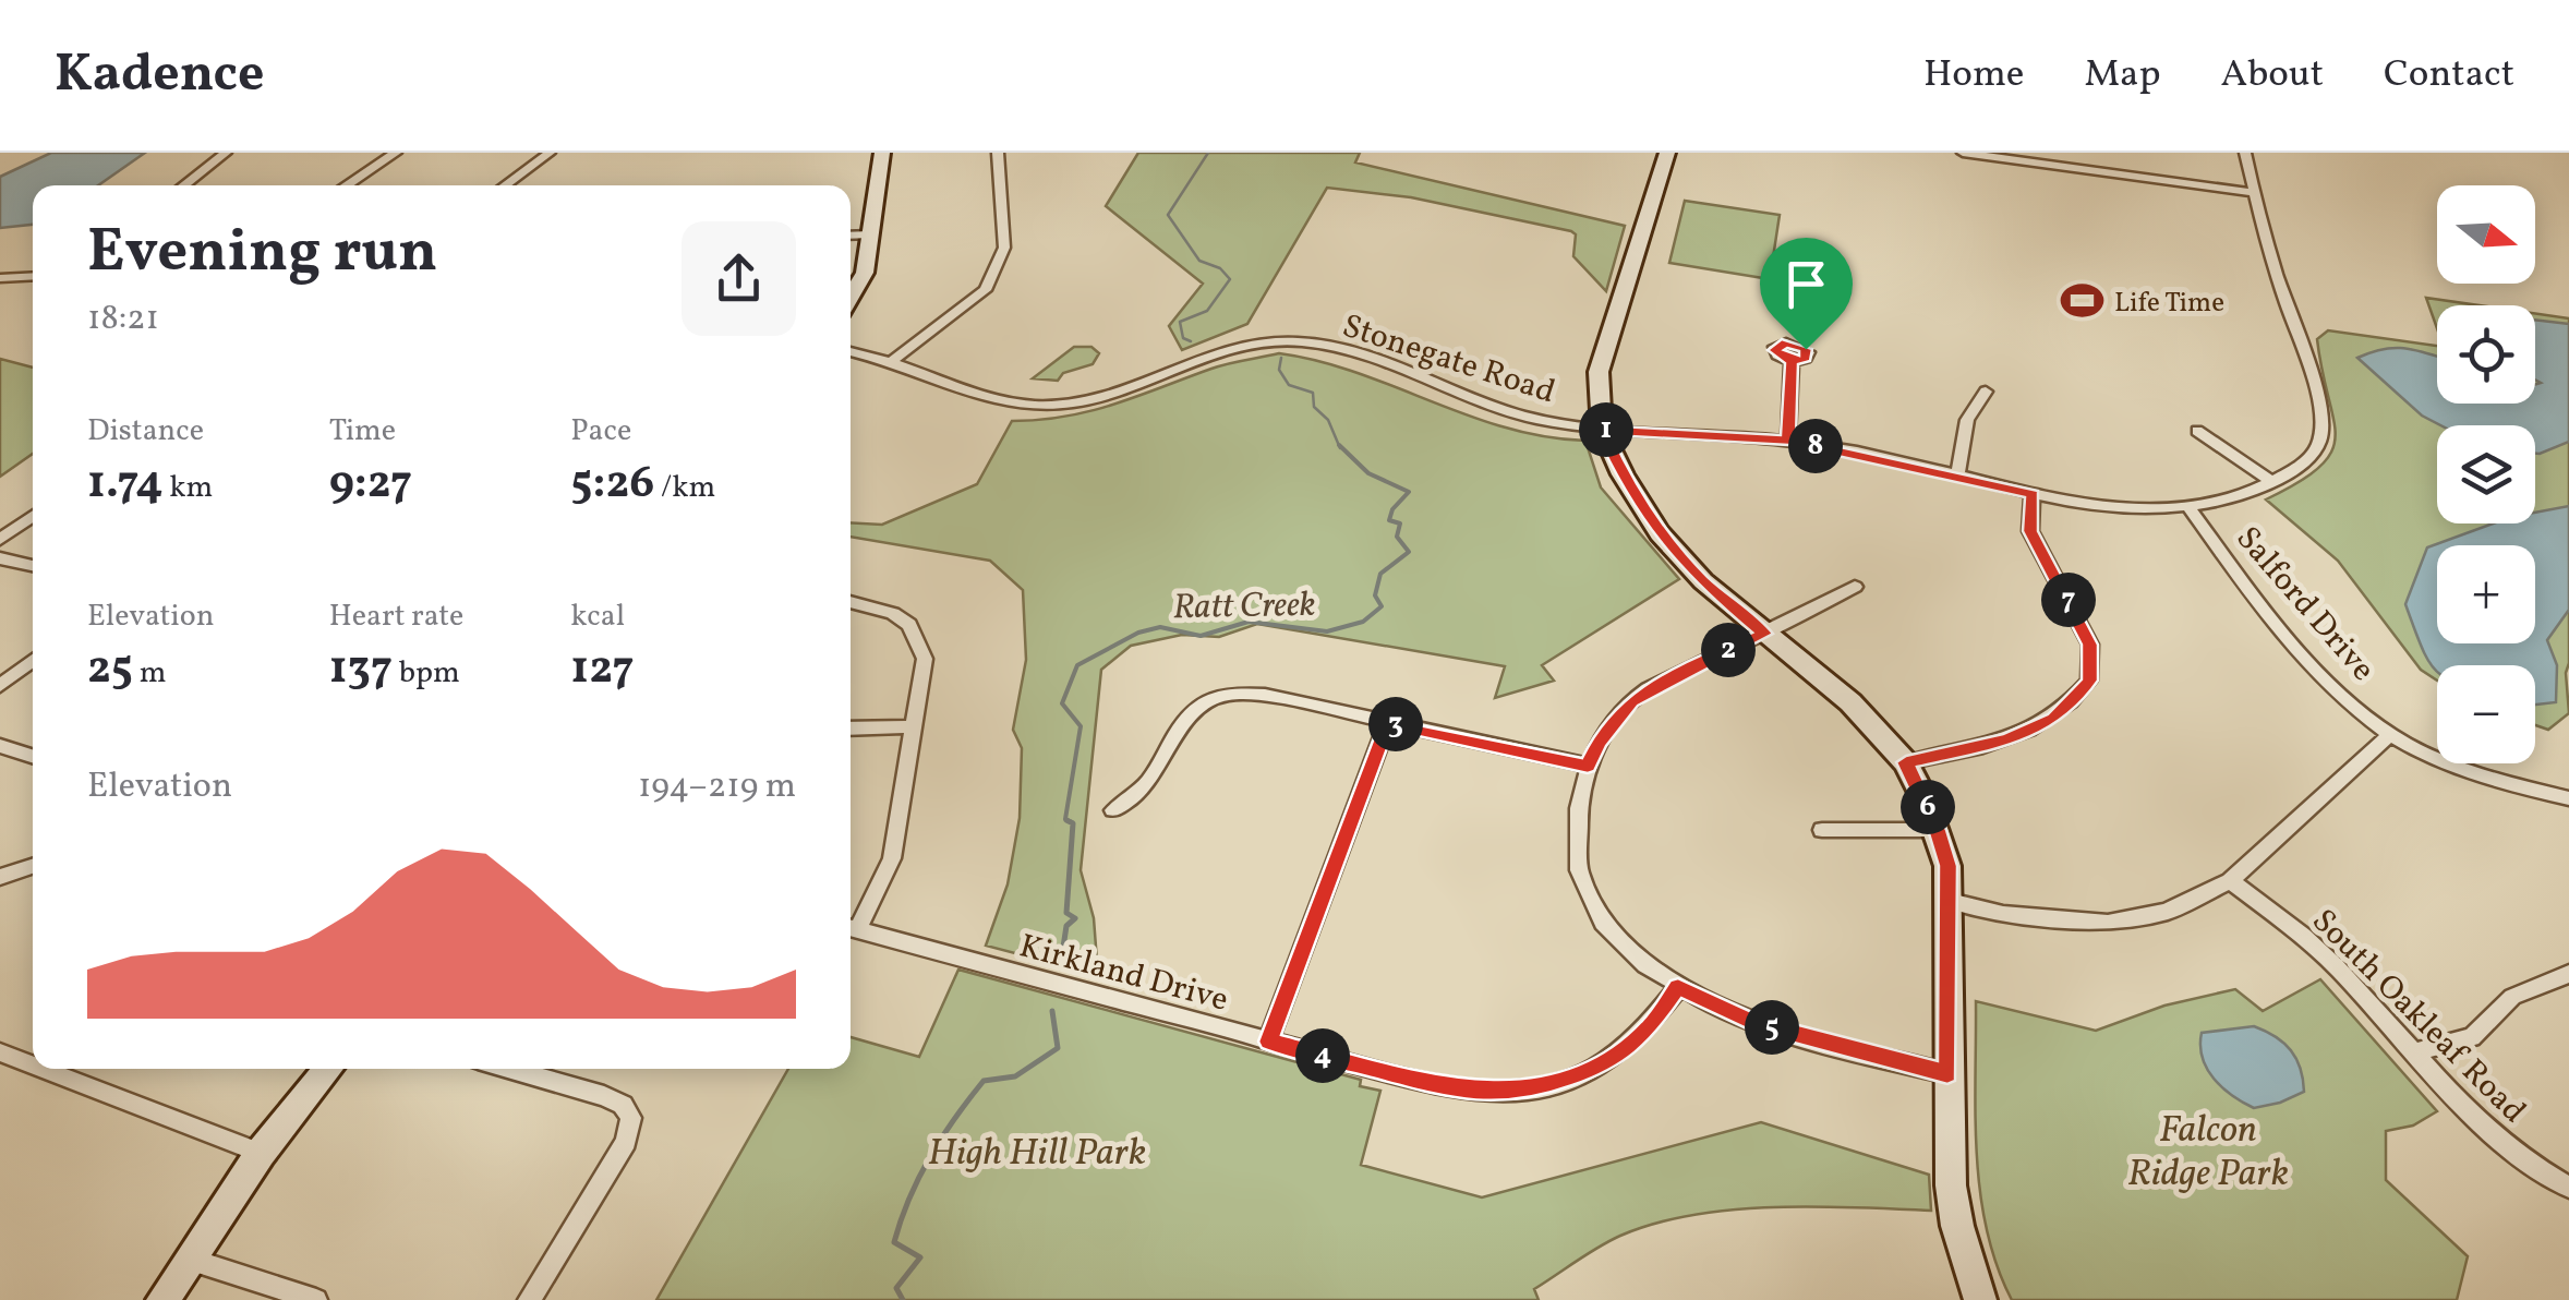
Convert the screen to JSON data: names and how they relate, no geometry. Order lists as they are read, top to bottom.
{
  "streets": {
    "street": [
      "Stonegate Road",
      "Salford Drive",
      "Kirkland Drive",
      "South Oakleaf Road"
    ]
  },
  "crossings": [
    ["Stonegate Road", "Salford Drive"]
  ],
  "water": ["Ratt Creek"],
  "parks": ["Falcon Ridge Park", "High Hill Park"],
  "places": {
    "sports": ["Life Time"]
  },
  "north": "right",
  "page": {
    "header": "Kadence",
    "nav": [
      "Home",
      "Map",
      "About",
      "Contact"
    ],
    "map_buttons": ["+", "−"],
    "heading": ["Evening run", "18:21"],
    "stats": [
      ["Distance", "1.74 km"],
      ["Time", "9:27"],
      ["Pace", "5:26 /km"],
      ["Elevation", "25 m"],
      ["Heart rate", "137 bpm"],
      ["kcal", "127"]
    ],
    "pins": [
      "1",
      "8",
      "7",
      "2",
      "3",
      "6",
      "5",
      "4"
    ],
    "chart": ["Elevation", "194–219 m"]
  }
}
